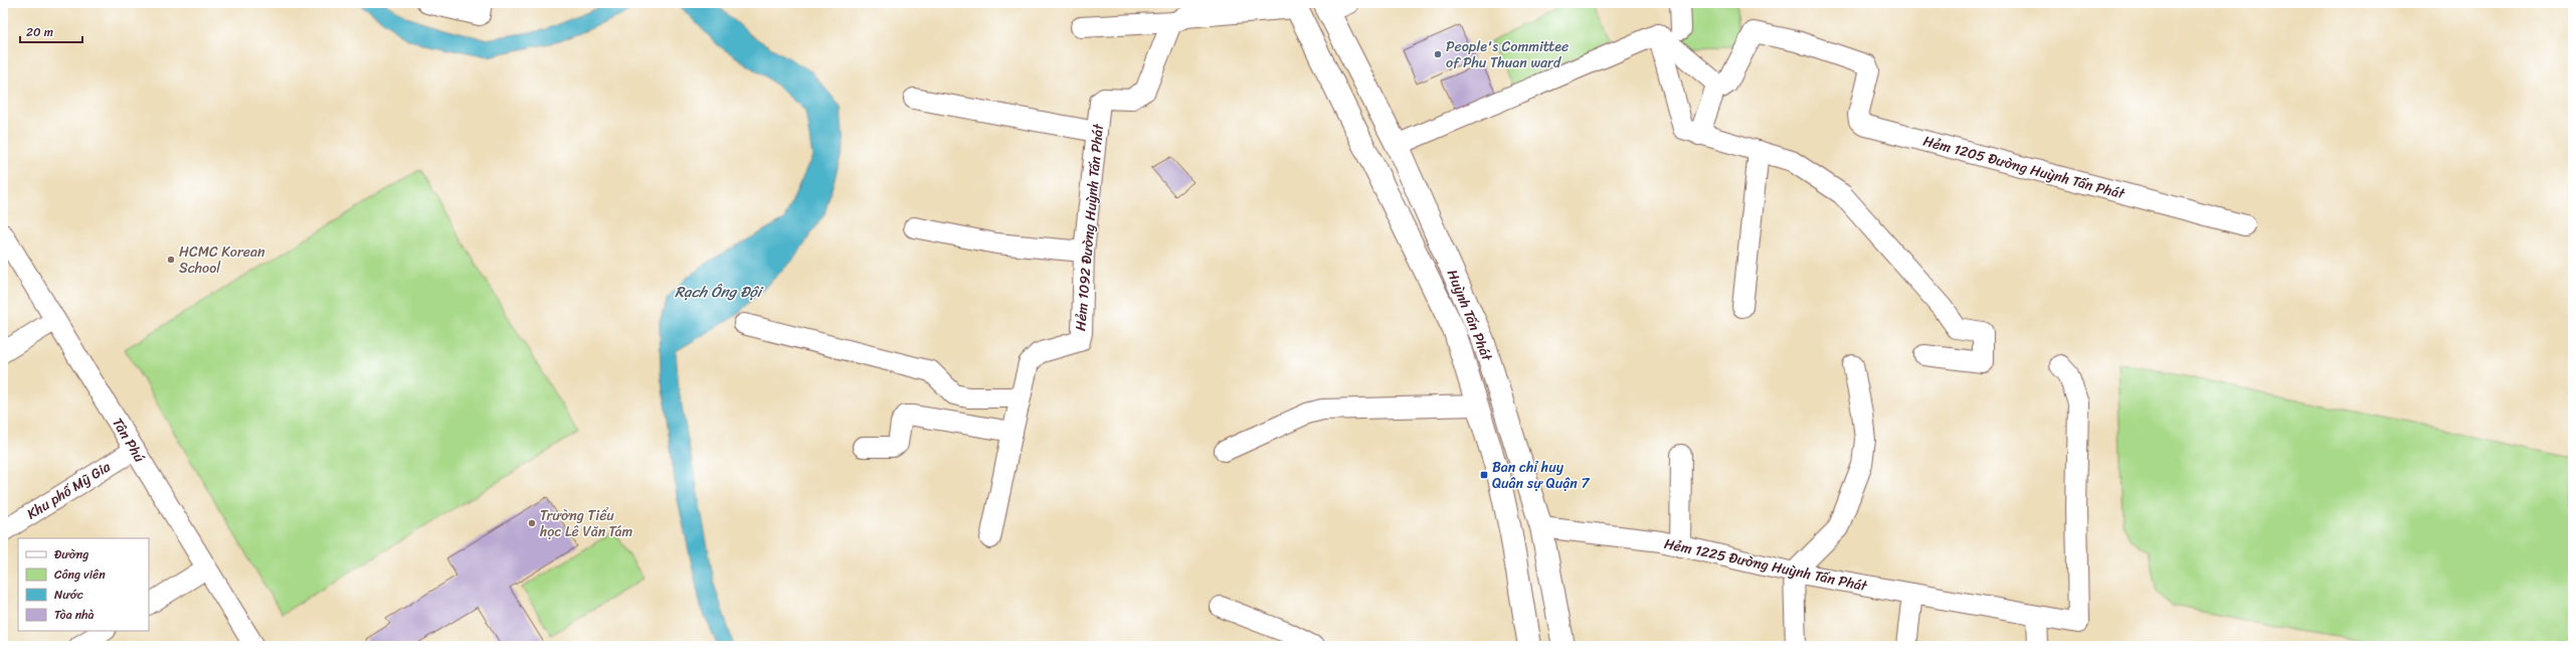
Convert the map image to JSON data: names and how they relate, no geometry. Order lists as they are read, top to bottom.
{
  "streets": {
    "main road": ["Huỳnh Tấn Phát"],
    "street": [
      "Hẻm 1205 Đường Huỳnh Tấn Phát",
      "Hẻm 1092 Đường Huỳnh Tấn Phát",
      "Tân Phú",
      "Khu phố Mỹ Gia",
      "Hẻm 1225 Đường Huỳnh Tấn Phát"
    ]
  },
  "crossings": [
    ["Huỳnh Tấn Phát", "Hẻm 1225 Đường Huỳnh Tấn Phát"],
    ["Tân Phú", "Khu phố Mỹ Gia"]
  ],
  "water": ["Rạch Ông Đội"],
  "places": {
    "other": ["People's Committee of Phu Thuan ward", "HCMC Korean School", "Trường Tiểu học Lê Văn Tám"],
    "transit": ["Ban chỉ huy Quân sự Quận 7"]
  },
  "legend": [
    "Đường",
    "Công viên",
    "Nước",
    "Tòa nhà"
  ],
  "scale_bar": "20 m"
}
